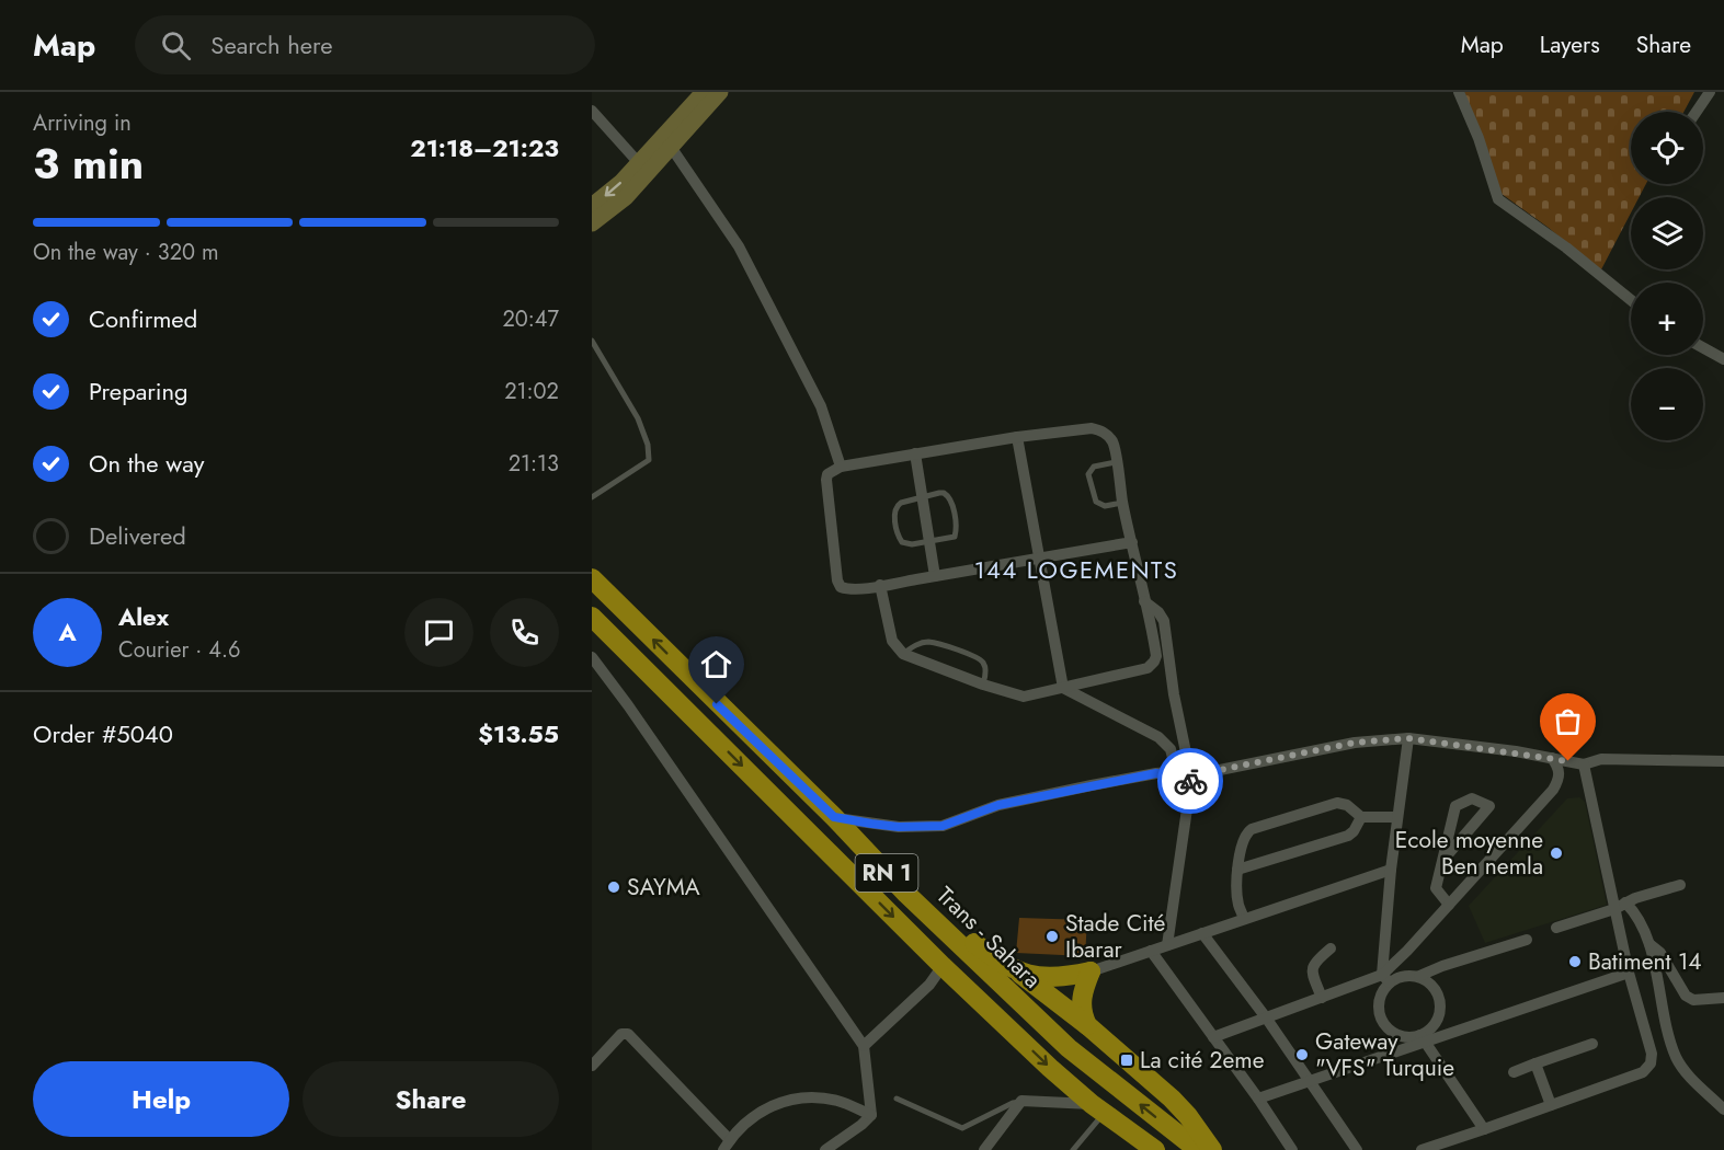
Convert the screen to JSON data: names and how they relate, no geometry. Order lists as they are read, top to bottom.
{
  "streets": {
    "highway": ["RN 1", "Trans - Sahara"]
  },
  "districts": ["144 LOGEMENTS"],
  "places": {
    "other": [
      "Ecole moyenne Ben nemla",
      "SAYMA",
      "Stade Cité Ibarar",
      "Batiment 14",
      "Gateway \"VFS\" Turquie"
    ],
    "transit": ["La cité 2eme"]
  },
  "page": {
    "header": "Map",
    "search": "Search here",
    "nav": ["Map", "Layers", "Share"],
    "heading": ["3 min", "Arriving in", "21:18–21:23"],
    "panel": [
      "Alex",
      "Courier · 4.6",
      "Order #5040",
      "$13.55"
    ],
    "map_buttons": ["+", "−"],
    "bar": "On the way · 320 m",
    "list": [
      ["Confirmed", "20:47"],
      ["Preparing", "21:02"],
      ["On the way", "21:13"],
      "Delivered"
    ],
    "round": "A",
    "buttons": ["Help", "Share"]
  }
}
